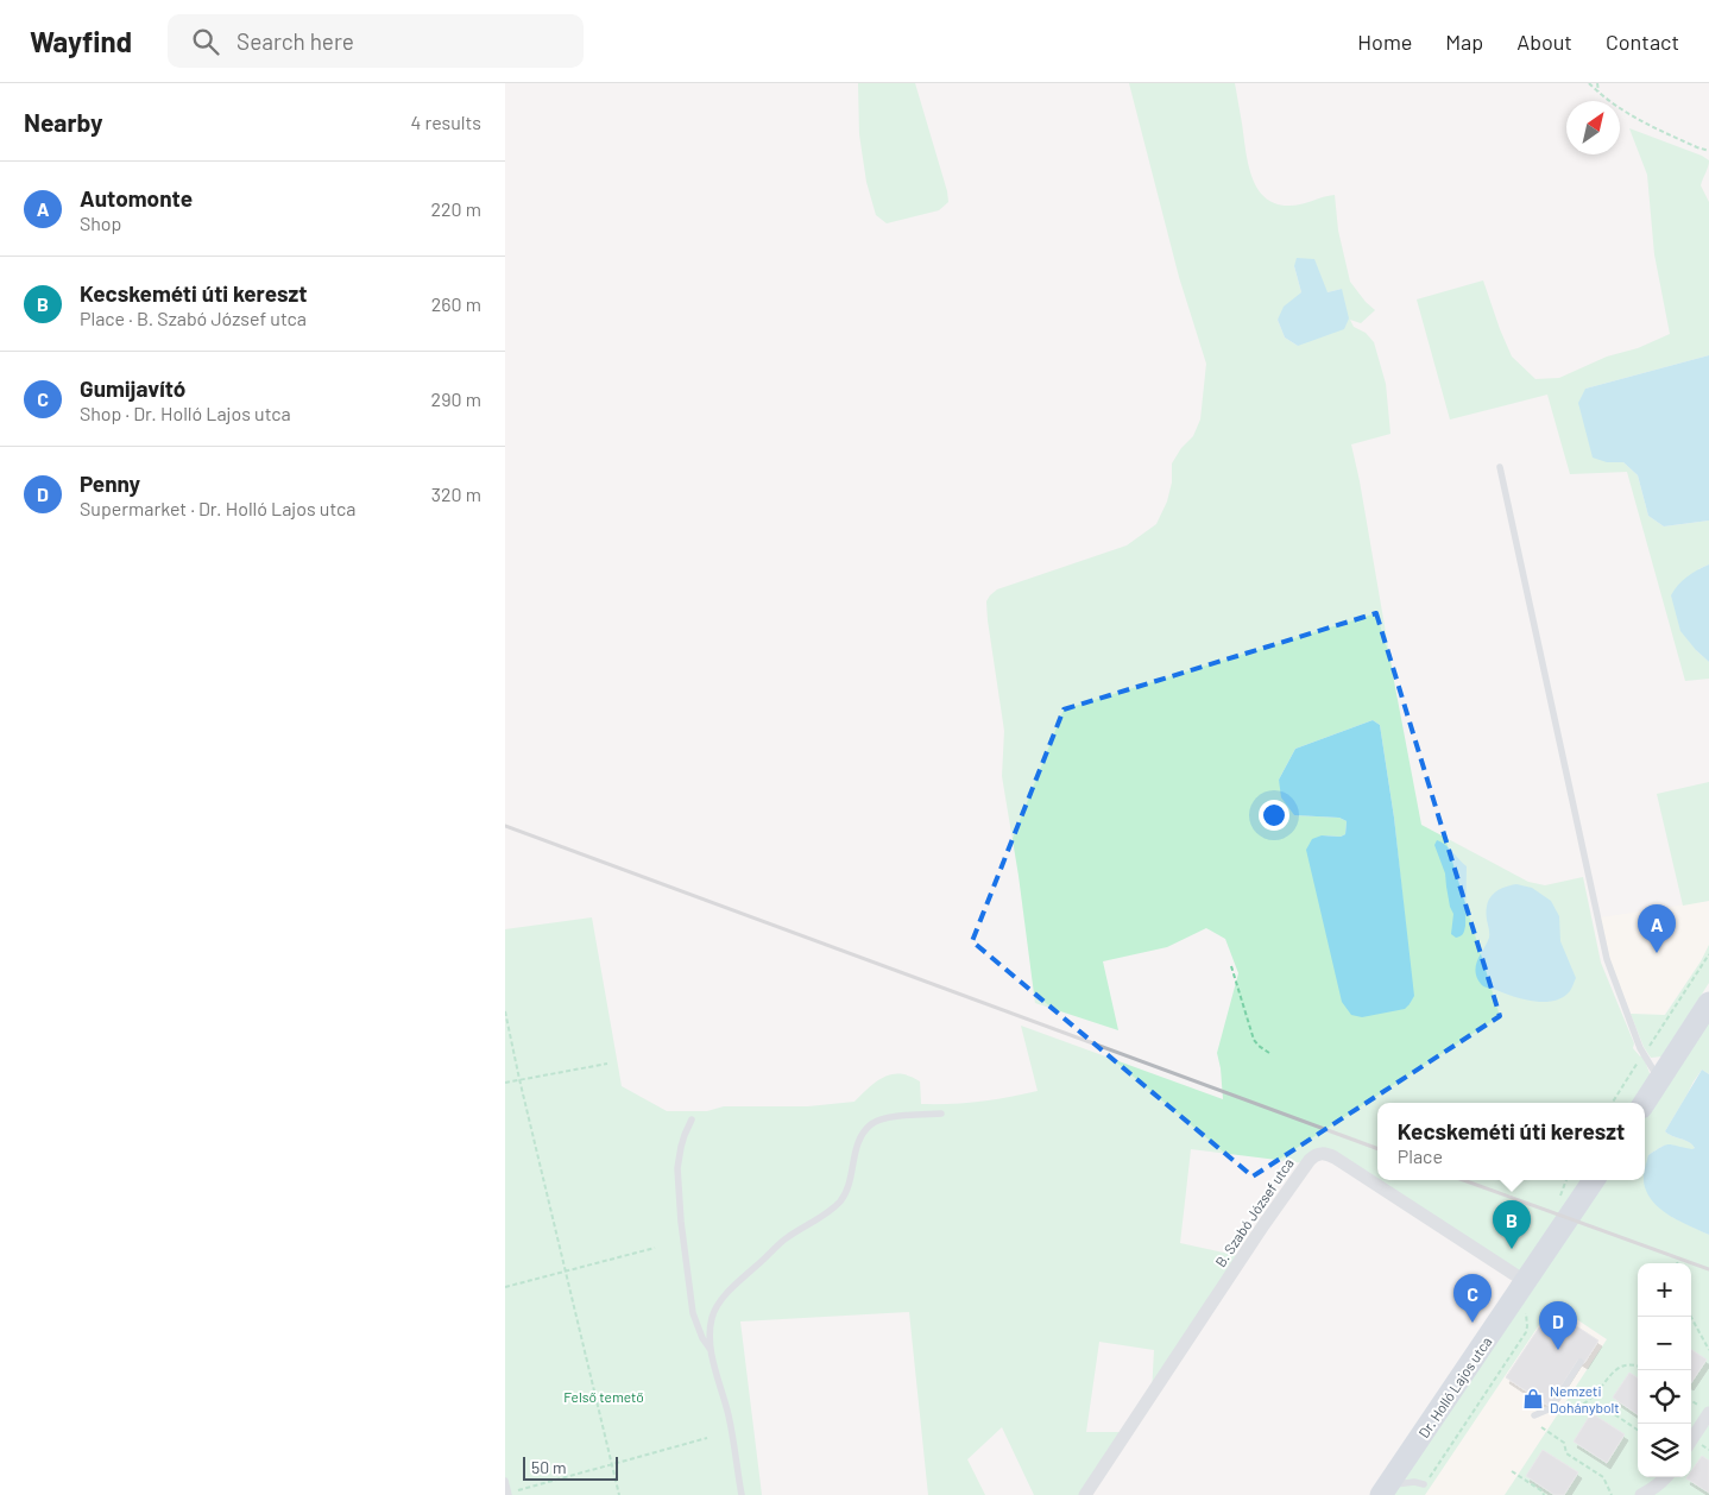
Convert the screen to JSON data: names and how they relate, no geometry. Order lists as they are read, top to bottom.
{
  "streets": {
    "main road": ["Dr. Holló Lajos utca"],
    "street": ["B. Szabó József utca"]
  },
  "crossings": [
    ["B. Szabó József utca", "Dr. Holló Lajos utca"]
  ],
  "parks": ["Felső temető"],
  "places": {
    "shop": ["Nemzeti Dohánybolt"]
  },
  "scale_bar": "50 m",
  "north": "top right",
  "page": {
    "header": "Wayfind",
    "search": "Search here",
    "nav": [
      "Home",
      "Map",
      "About",
      "Contact"
    ],
    "heading": ["Nearby", "4 results"],
    "list": [
      {
        "mark": "A",
        "name": "Automonte",
        "note": "Shop",
        "value": "220 m"
      },
      {
        "mark": "B",
        "name": "Kecskeméti úti kereszt",
        "note": "Place · B. Szabó József utca",
        "value": "260 m"
      },
      {
        "mark": "C",
        "name": "Gumijavító",
        "note": "Shop · Dr. Holló Lajos utca",
        "value": "290 m"
      },
      {
        "mark": "D",
        "name": "Penny",
        "note": "Supermarket · Dr. Holló Lajos utca",
        "value": "320 m"
      }
    ],
    "pins": [
      "A",
      "B",
      "C",
      "D"
    ],
    "popup": ["Kecskeméti úti kereszt", "Place"],
    "map_buttons": ["+", "−"],
    "scale": "50 m"
  }
}
